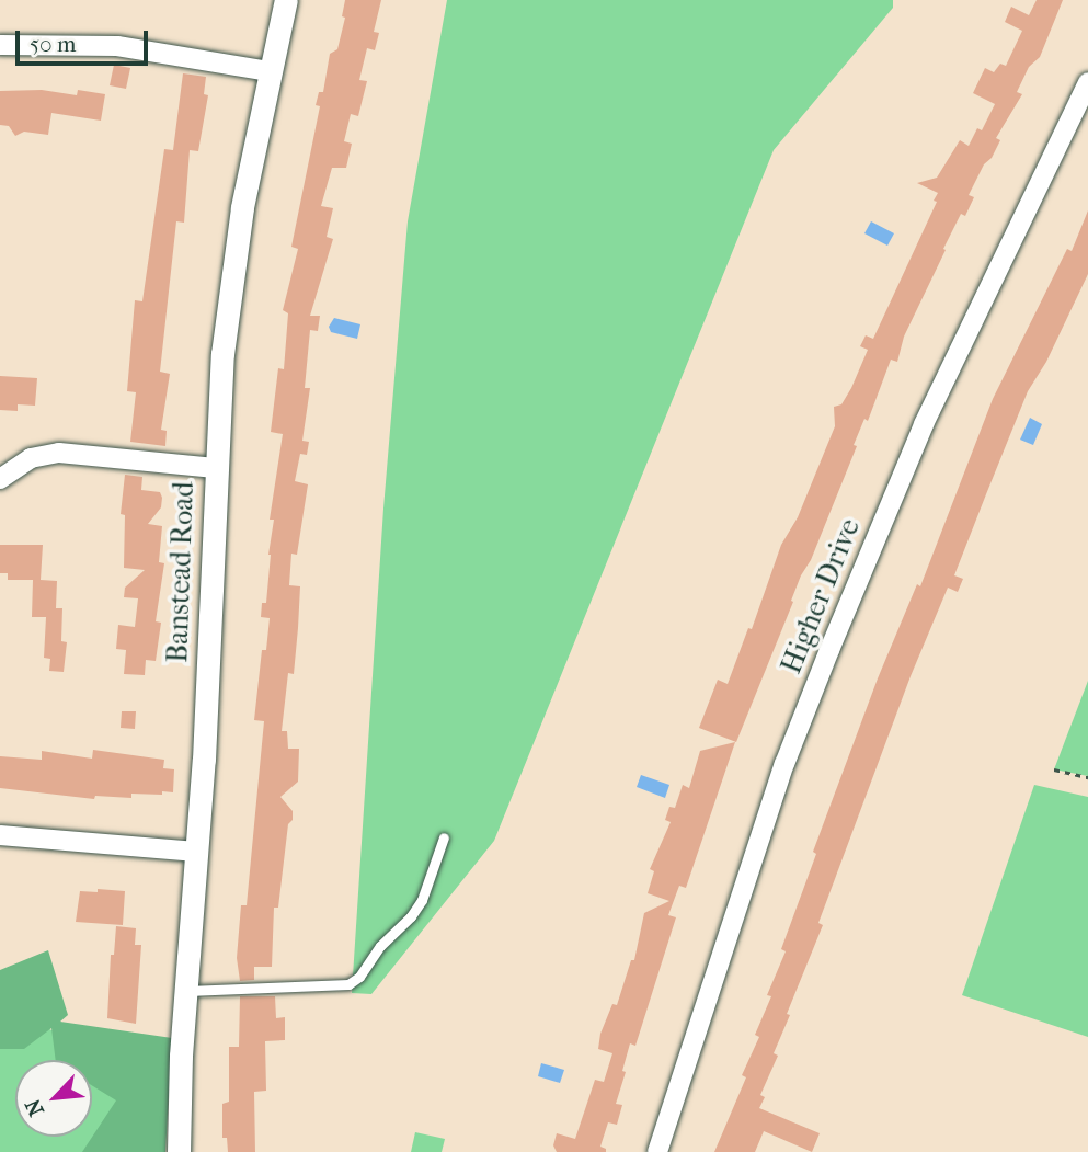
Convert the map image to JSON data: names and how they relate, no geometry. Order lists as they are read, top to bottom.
{
  "streets": {
    "street": ["Banstead Road", "Higher Drive"]
  },
  "scale_bar": "50 m",
  "north": "bottom left"
}
